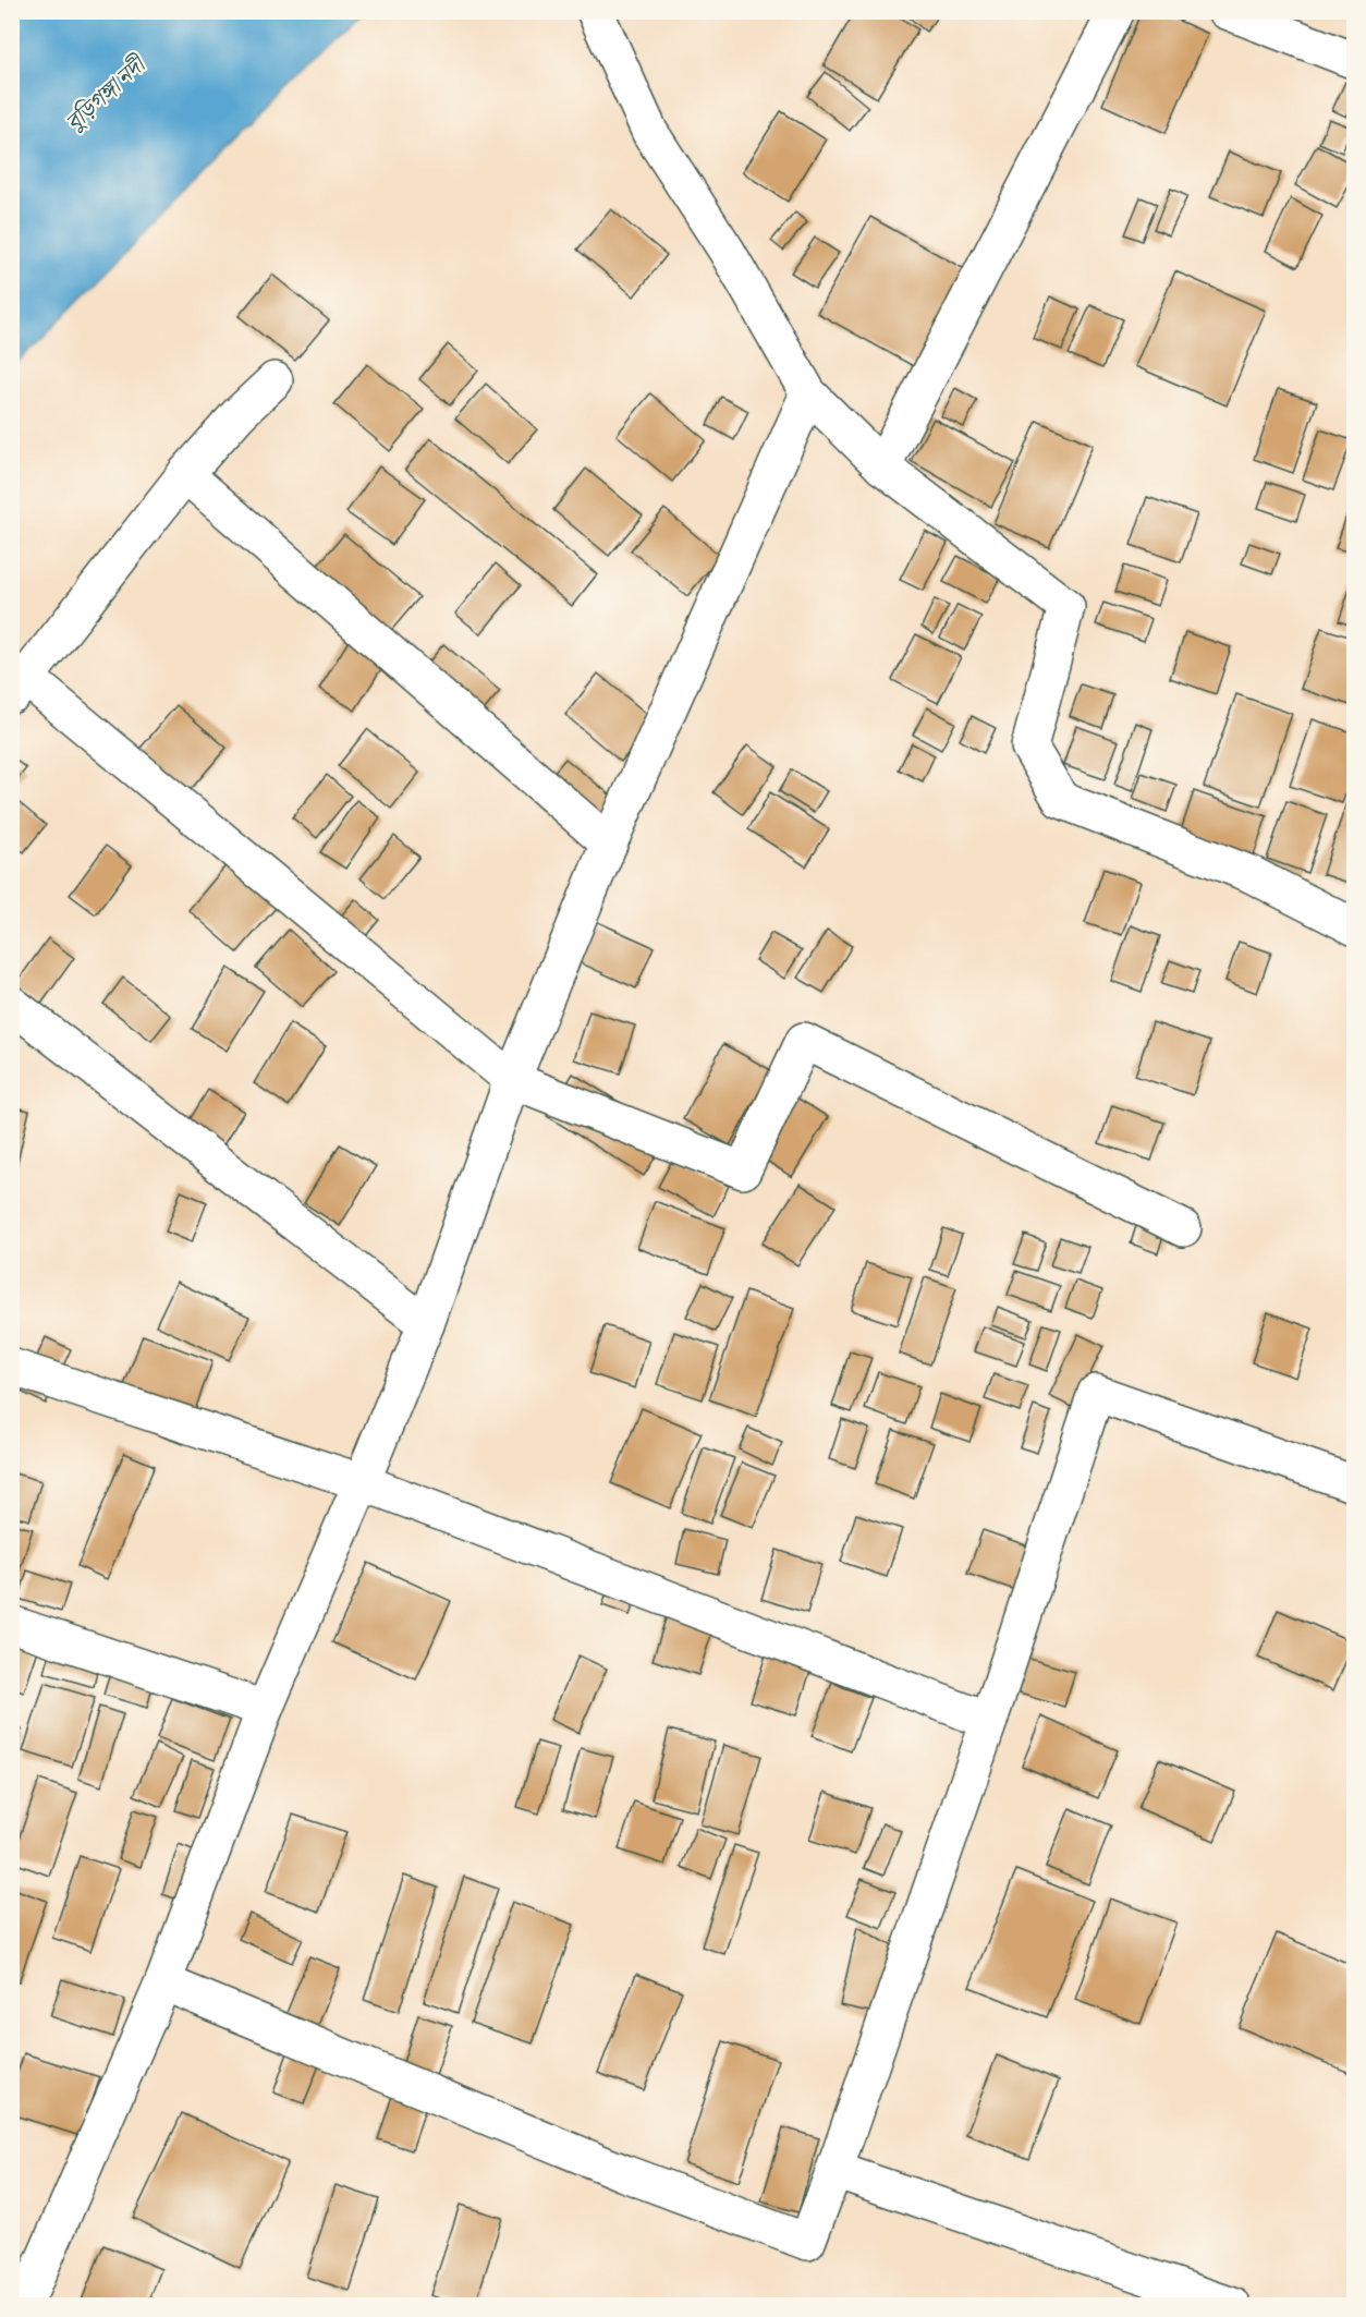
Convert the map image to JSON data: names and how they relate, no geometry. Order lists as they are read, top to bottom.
{
  "water": ["বুড়িগঙ্গা নদী"]
}
